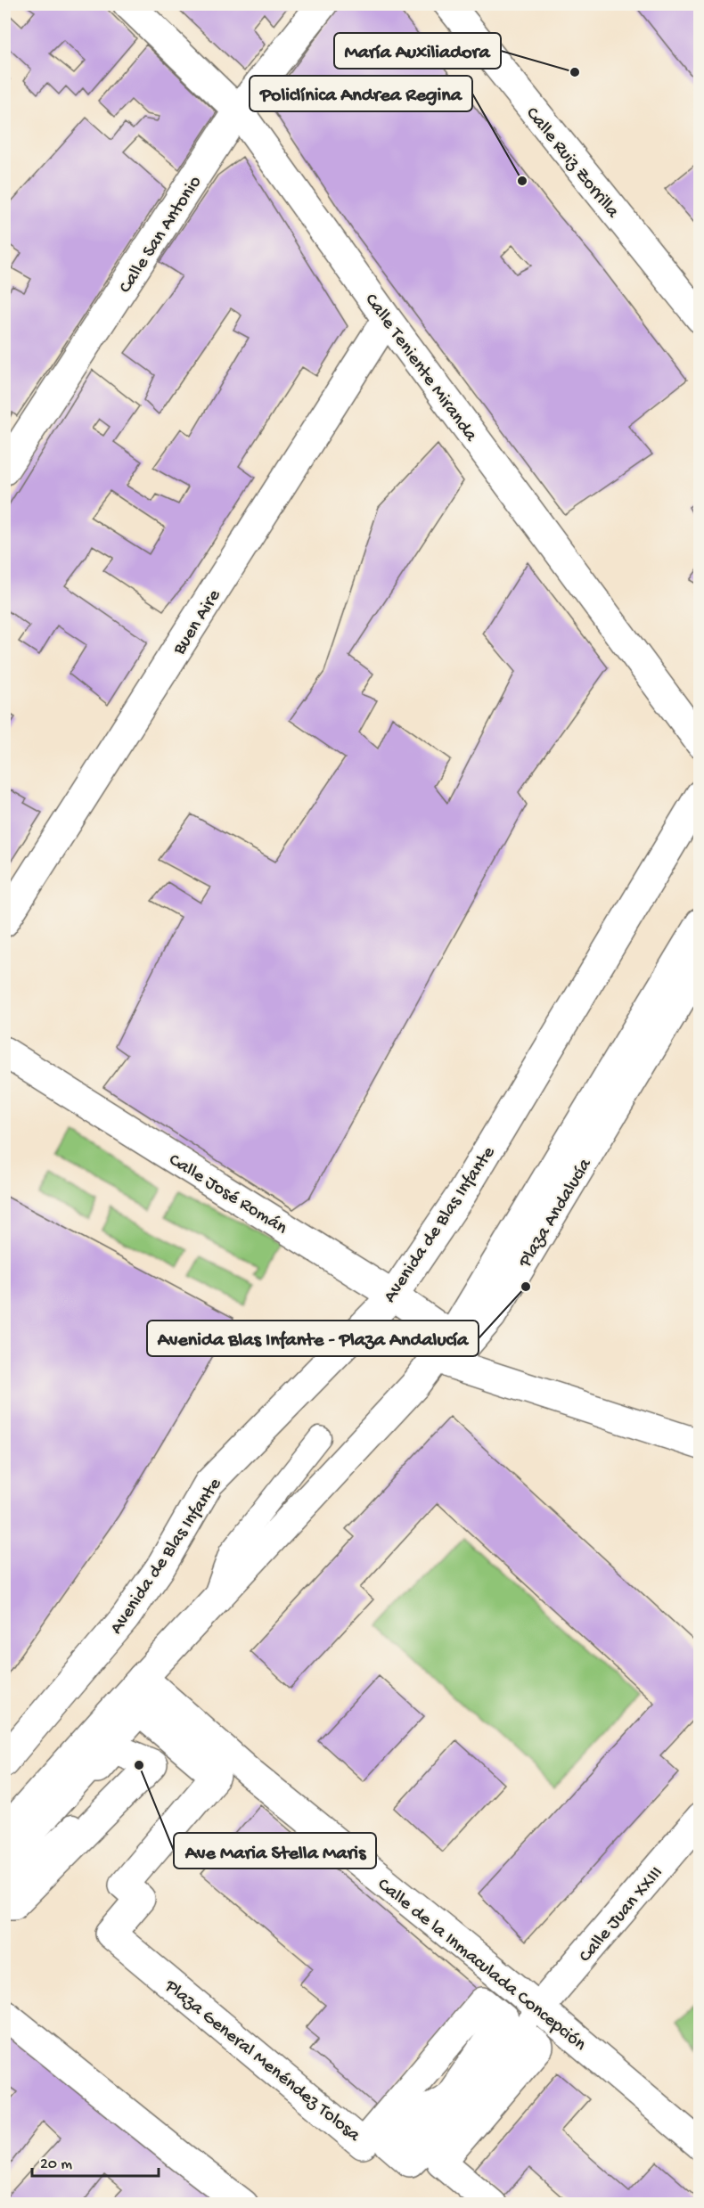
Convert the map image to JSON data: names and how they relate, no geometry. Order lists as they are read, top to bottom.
{
  "streets": {
    "street": [
      "Calle Ruiz Zorrilla",
      "Calle San Antonio",
      "Calle Teniente Miranda",
      "Buen Aire",
      "Calle José Román",
      "Plaza Andalucía",
      "Avenida de Blas Infante",
      "Calle Juan XXIII",
      "Calle de la Inmaculada Concepción",
      "Plaza General Menéndez Tolosa"
    ]
  },
  "crossings": [
    ["Calle San Antonio", "Calle Teniente Miranda"],
    ["Calle Teniente Miranda", "Buen Aire"],
    ["Calle José Román", "Avenida de Blas Infante"],
    ["Calle Juan XXIII", "Calle de la Inmaculada Concepción"]
  ],
  "places": [
    "María Auxiliadora",
    "Policlínica Andrea Regina",
    "Avenida Blas Infante - Plaza Andalucía",
    "Ave Maria Stella Maris"
  ],
  "scale_bar": "20 m"
}
